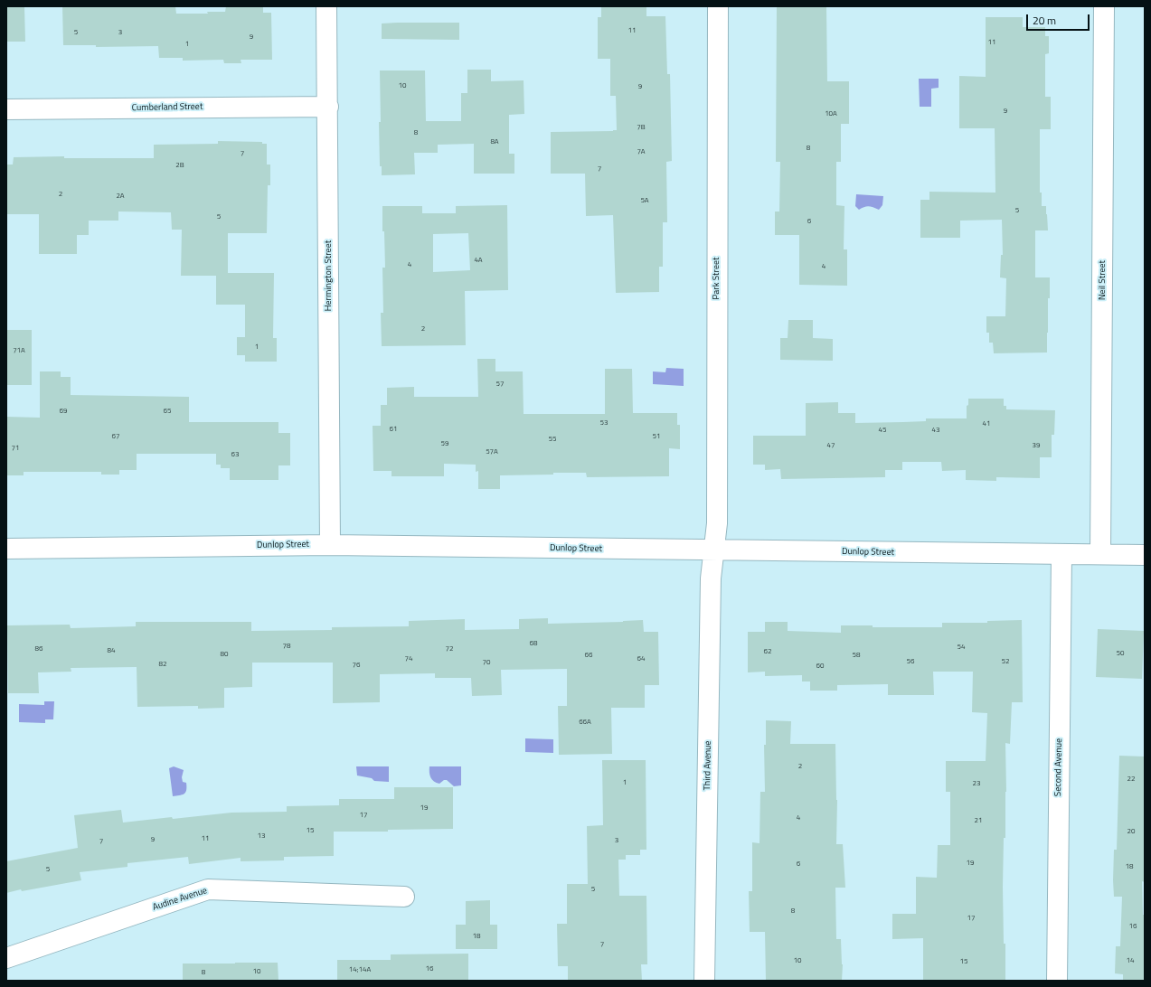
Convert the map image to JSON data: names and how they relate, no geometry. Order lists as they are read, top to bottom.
{
  "streets": {
    "street": [
      "Cumberland Street",
      "Hermington Street",
      "Park Street",
      "Neil Street",
      "Dunlop Street",
      "Third Avenue",
      "Second Avenue",
      "Audine Avenue"
    ]
  },
  "crossings": [
    ["Cumberland Street", "Hermington Street"],
    ["Hermington Street", "Dunlop Street"],
    ["Park Street", "Dunlop Street"],
    ["Park Street", "Third Avenue"],
    ["Neil Street", "Dunlop Street"],
    ["Dunlop Street", "Third Avenue"],
    ["Dunlop Street", "Second Avenue"]
  ],
  "house_numbers": [
    "11",
    "5",
    "3",
    "9",
    "11",
    "1",
    "10",
    "9",
    "9",
    "10A",
    "7B",
    "8",
    "8A",
    "8",
    "7A",
    "7",
    "2B",
    "7",
    "2",
    "2A",
    "5A",
    "5",
    "5",
    "6",
    "4A",
    "4",
    "4",
    "2",
    "1",
    "71A",
    "57",
    "69",
    "65",
    "53",
    "41",
    "61",
    "45",
    "43",
    "67",
    "51",
    "55",
    "59",
    "47",
    "39",
    "71",
    "57A",
    "63",
    "68",
    "78",
    "54",
    "86",
    "72",
    "84",
    "62",
    "50",
    "80",
    "66",
    "58",
    "74",
    "64",
    "56",
    "52",
    "70",
    "82",
    "76",
    "60",
    "66A",
    "2",
    "22",
    "1",
    "23",
    "19",
    "17",
    "4",
    "21",
    "15",
    "20",
    "13",
    "11",
    "9",
    "3",
    "7",
    "19",
    "6",
    "18",
    "5",
    "5",
    "8",
    "17",
    "16",
    "18",
    "7",
    "10",
    "14",
    "15",
    "16",
    "14;14A",
    "10",
    "8"
  ],
  "scale_bar": "20 m"
}
